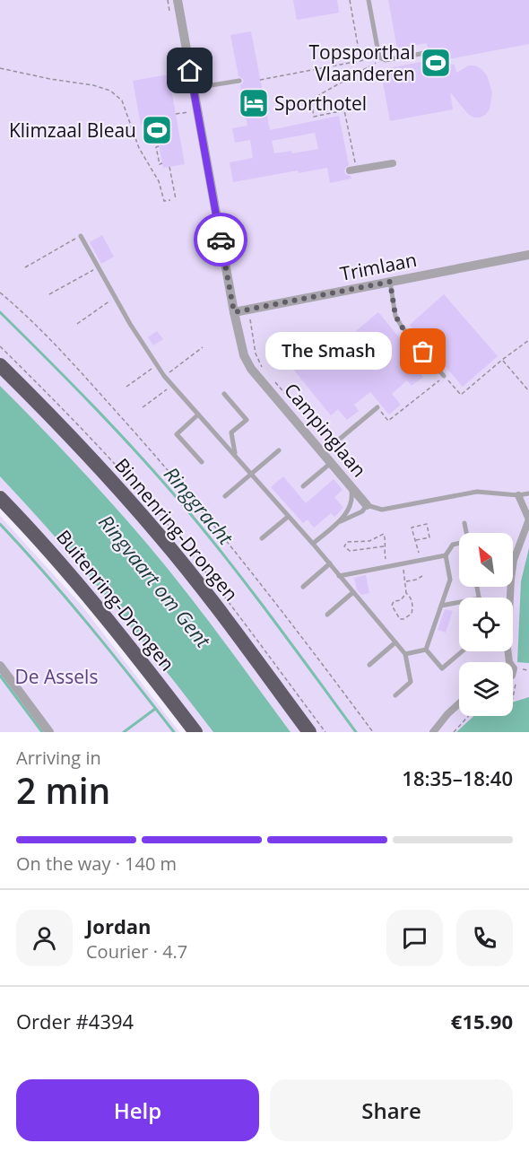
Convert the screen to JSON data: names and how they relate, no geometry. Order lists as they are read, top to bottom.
{
  "streets": {
    "highway": ["Binnenring-Drongen", "Buitenring-Drongen"],
    "street": ["Trimlaan", "Campinglaan"]
  },
  "crossings": [
    ["Trimlaan", "Campinglaan"]
  ],
  "water": ["Ringgracht", "Ringvaart om Gent"],
  "parks": ["De Assels"],
  "places": {
    "sports": ["Topsporthal Vlaanderen", "Klimzaal Bleau"],
    "hotel": ["Sporthotel"],
    "other": ["The Smash"]
  },
  "north": "top left",
  "page": {
    "bubble": "The Smash",
    "heading": ["2 min", "Arriving in", "18:35–18:40"],
    "panel": [
      "Jordan",
      "Courier · 4.7",
      "Order #4394",
      "€15.90"
    ],
    "bar": "On the way · 140 m",
    "buttons": ["Help", "Share"]
  }
}
